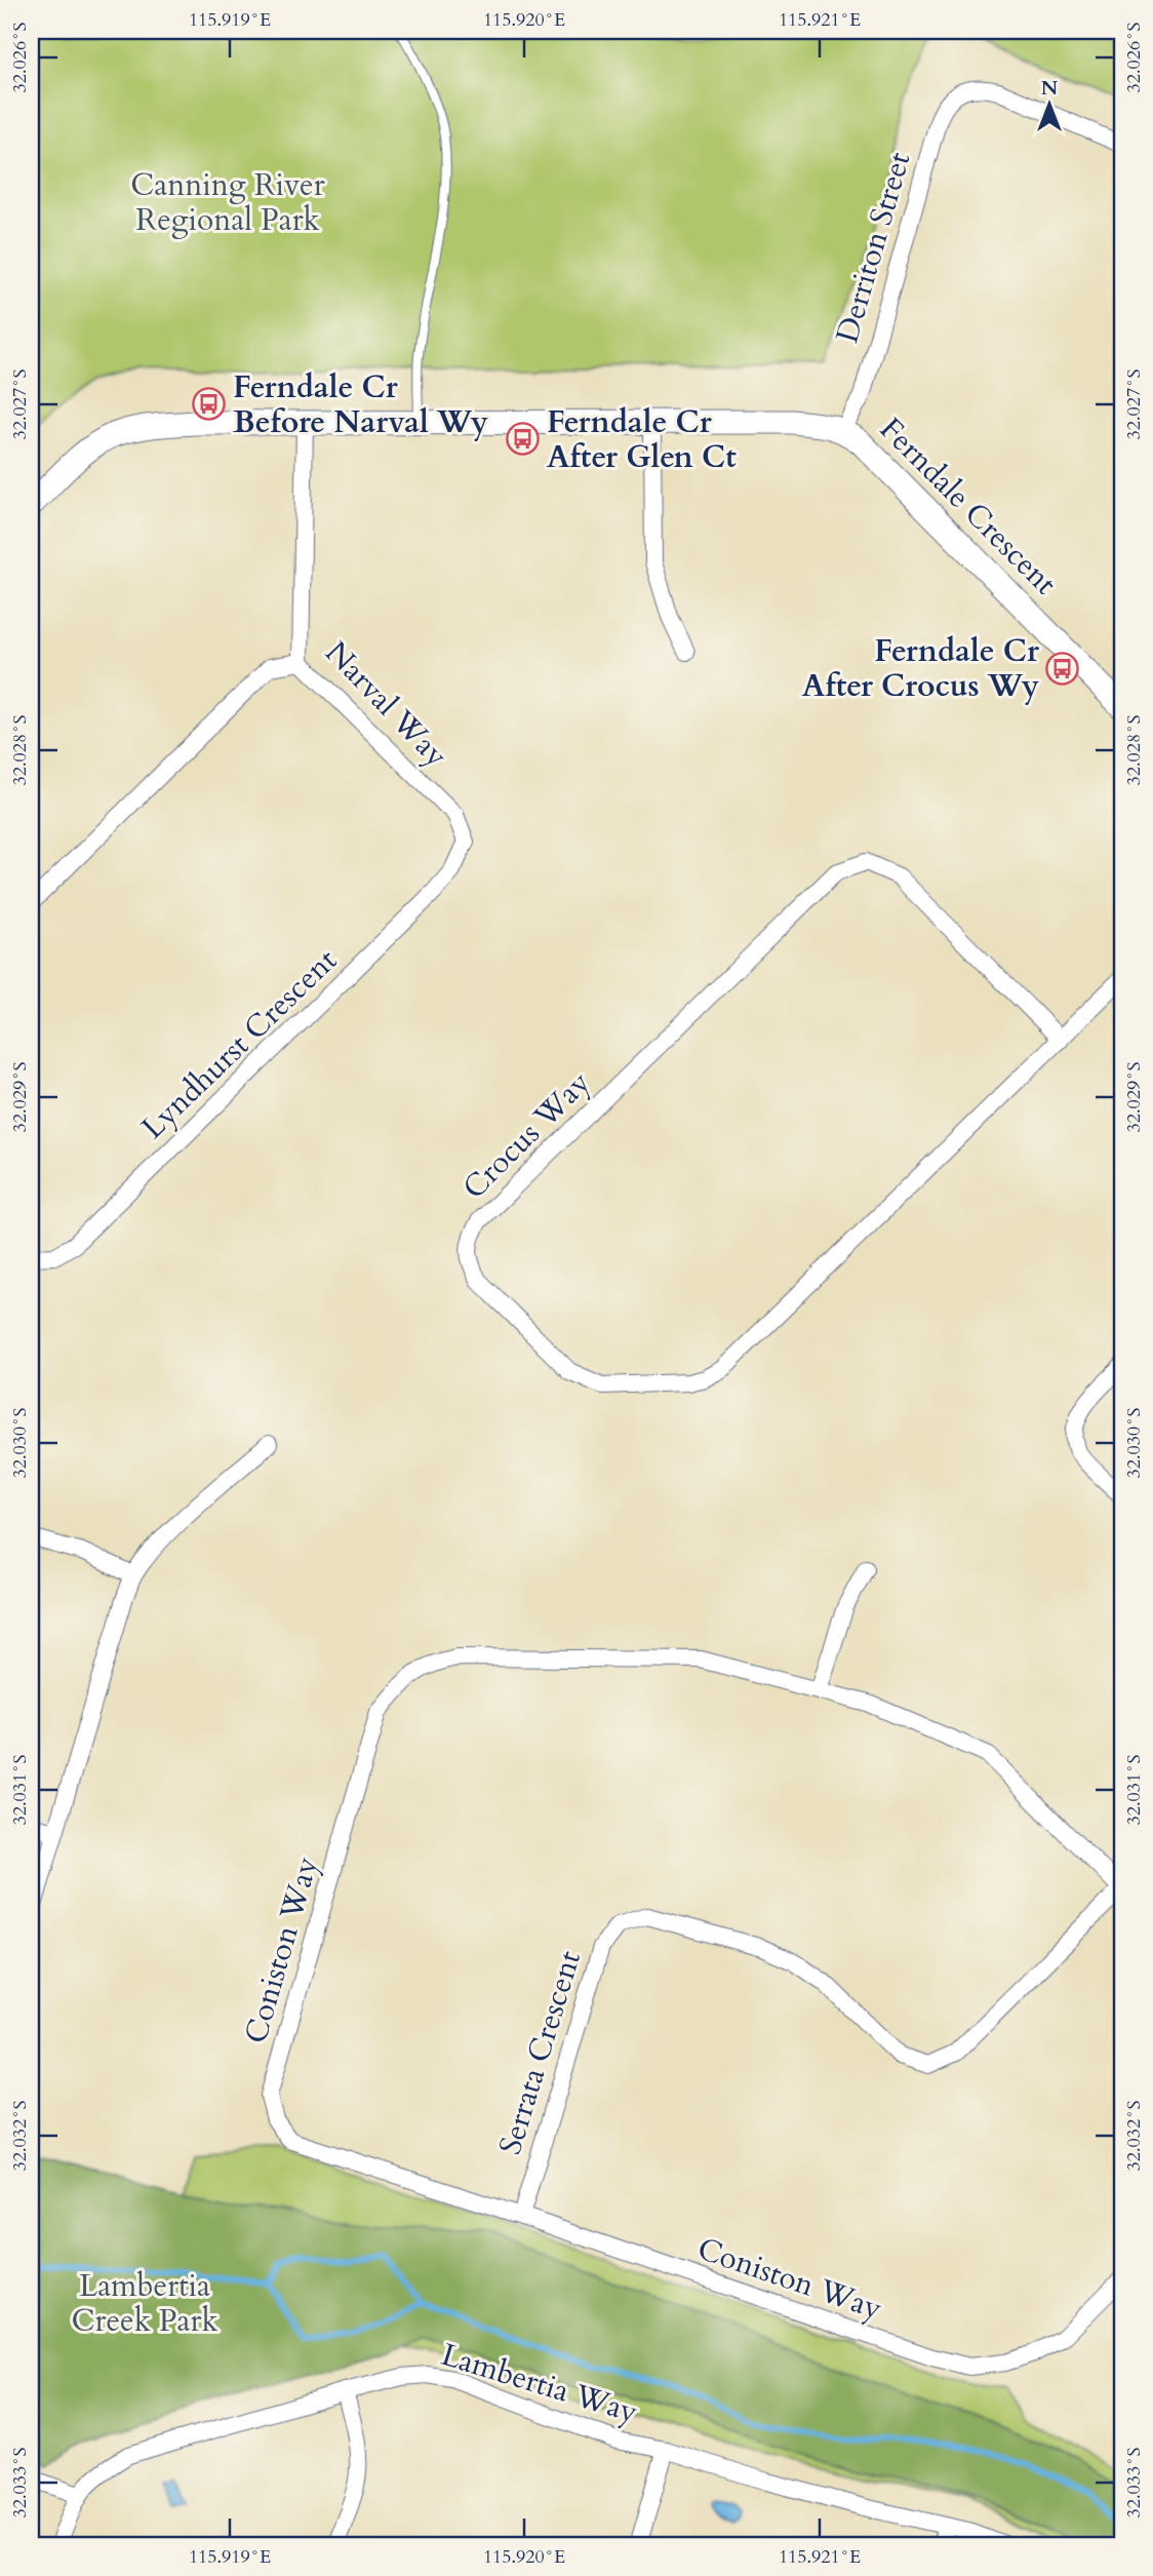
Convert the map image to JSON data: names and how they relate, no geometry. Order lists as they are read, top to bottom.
{
  "streets": {
    "street": [
      "Derriton Street",
      "Ferndale Crescent",
      "Narval Way",
      "Lyndhurst Crescent",
      "Crocus Way",
      "Coniston Way",
      "Serrata Crescent",
      "Lambertia Way"
    ]
  },
  "crossings": [
    ["Derriton Street", "Ferndale Crescent"],
    ["Ferndale Crescent", "Narval Way"],
    ["Narval Way", "Lyndhurst Crescent"],
    ["Coniston Way", "Serrata Crescent"]
  ],
  "parks": ["Canning River Regional Park", "Lambertia Creek Park"],
  "places": {
    "bus stop": ["Ferndale Cr Before Narval Wy", "Ferndale Cr After Glen Ct", "Ferndale Cr After Crocus Wy"]
  },
  "north": "top",
  "coordinates": [
    "115.919°E",
    "115.920°E",
    "115.921°E",
    "32.026°S",
    "32.027°S",
    "32.028°S",
    "32.029°S",
    "32.030°S",
    "32.031°S",
    "32.032°S",
    "32.033°S"
  ]
}
